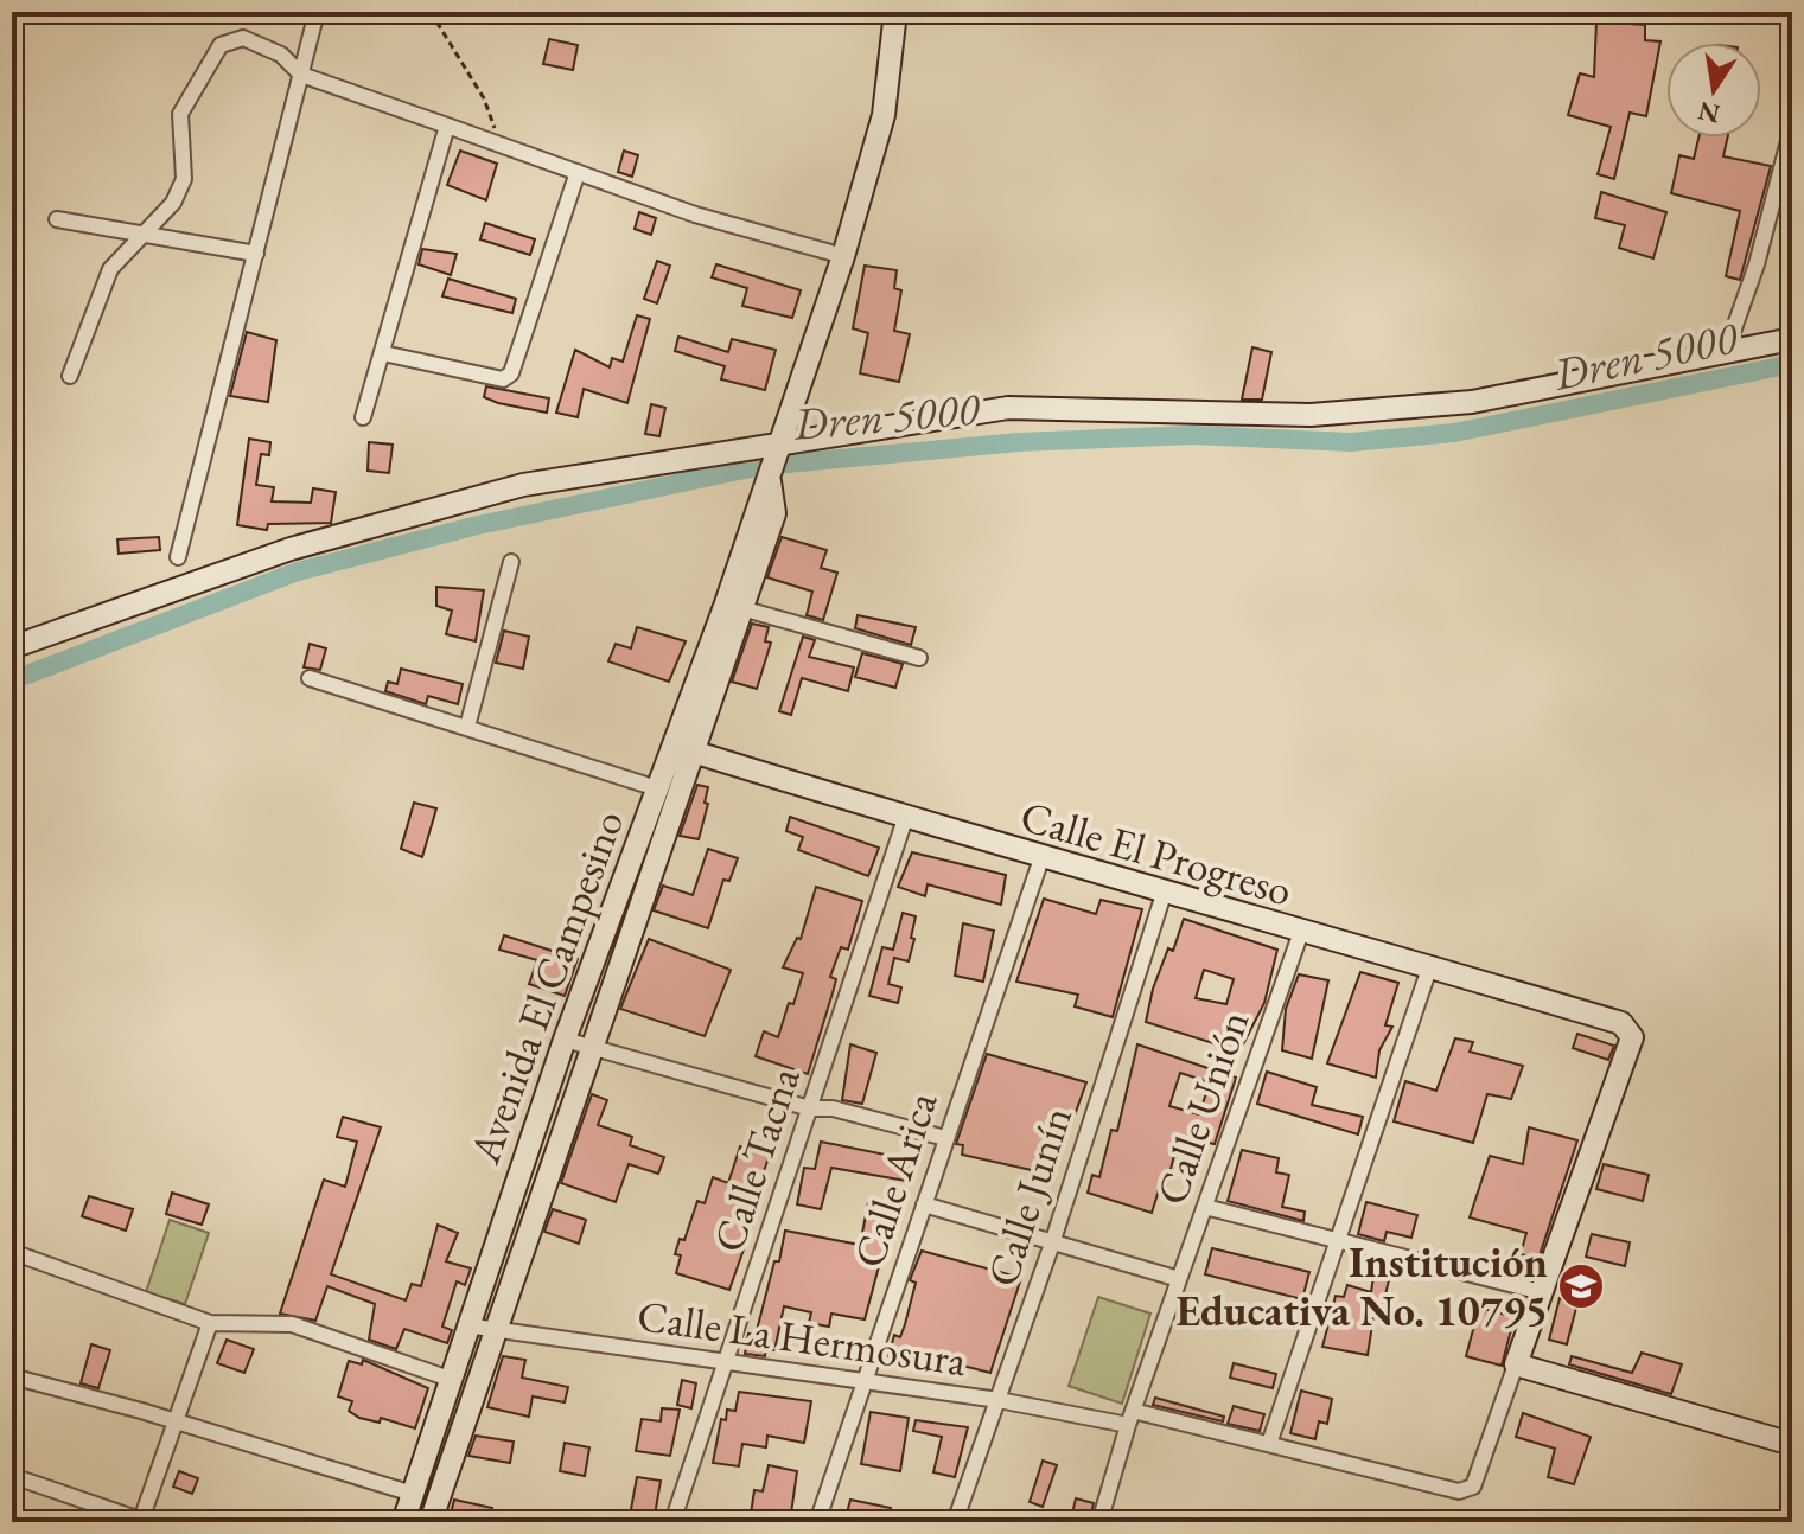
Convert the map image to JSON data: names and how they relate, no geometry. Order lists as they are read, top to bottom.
{
  "streets": {
    "street": [
      "Calle El Progreso",
      "Avenida El Campesino",
      "Calle Unión",
      "Calle Tacna",
      "Calle Arica",
      "Calle Junín",
      "Calle La Hermosura"
    ]
  },
  "crossings": [
    ["Calle El Progreso", "Avenida El Campesino"],
    ["Calle El Progreso", "Calle Unión"],
    ["Calle El Progreso", "Calle Tacna"],
    ["Calle El Progreso", "Calle Arica"],
    ["Calle El Progreso", "Calle Junín"],
    ["Avenida El Campesino", "Calle La Hermosura"],
    ["Calle Unión", "Calle La Hermosura"],
    ["Calle Tacna", "Calle La Hermosura"],
    ["Calle Arica", "Calle La Hermosura"],
    ["Calle Junín", "Calle La Hermosura"]
  ],
  "water": ["Dren 5000"],
  "places": {
    "school or university": ["Institución Educativa No. 10795"]
  },
  "north": "bottom"
}
